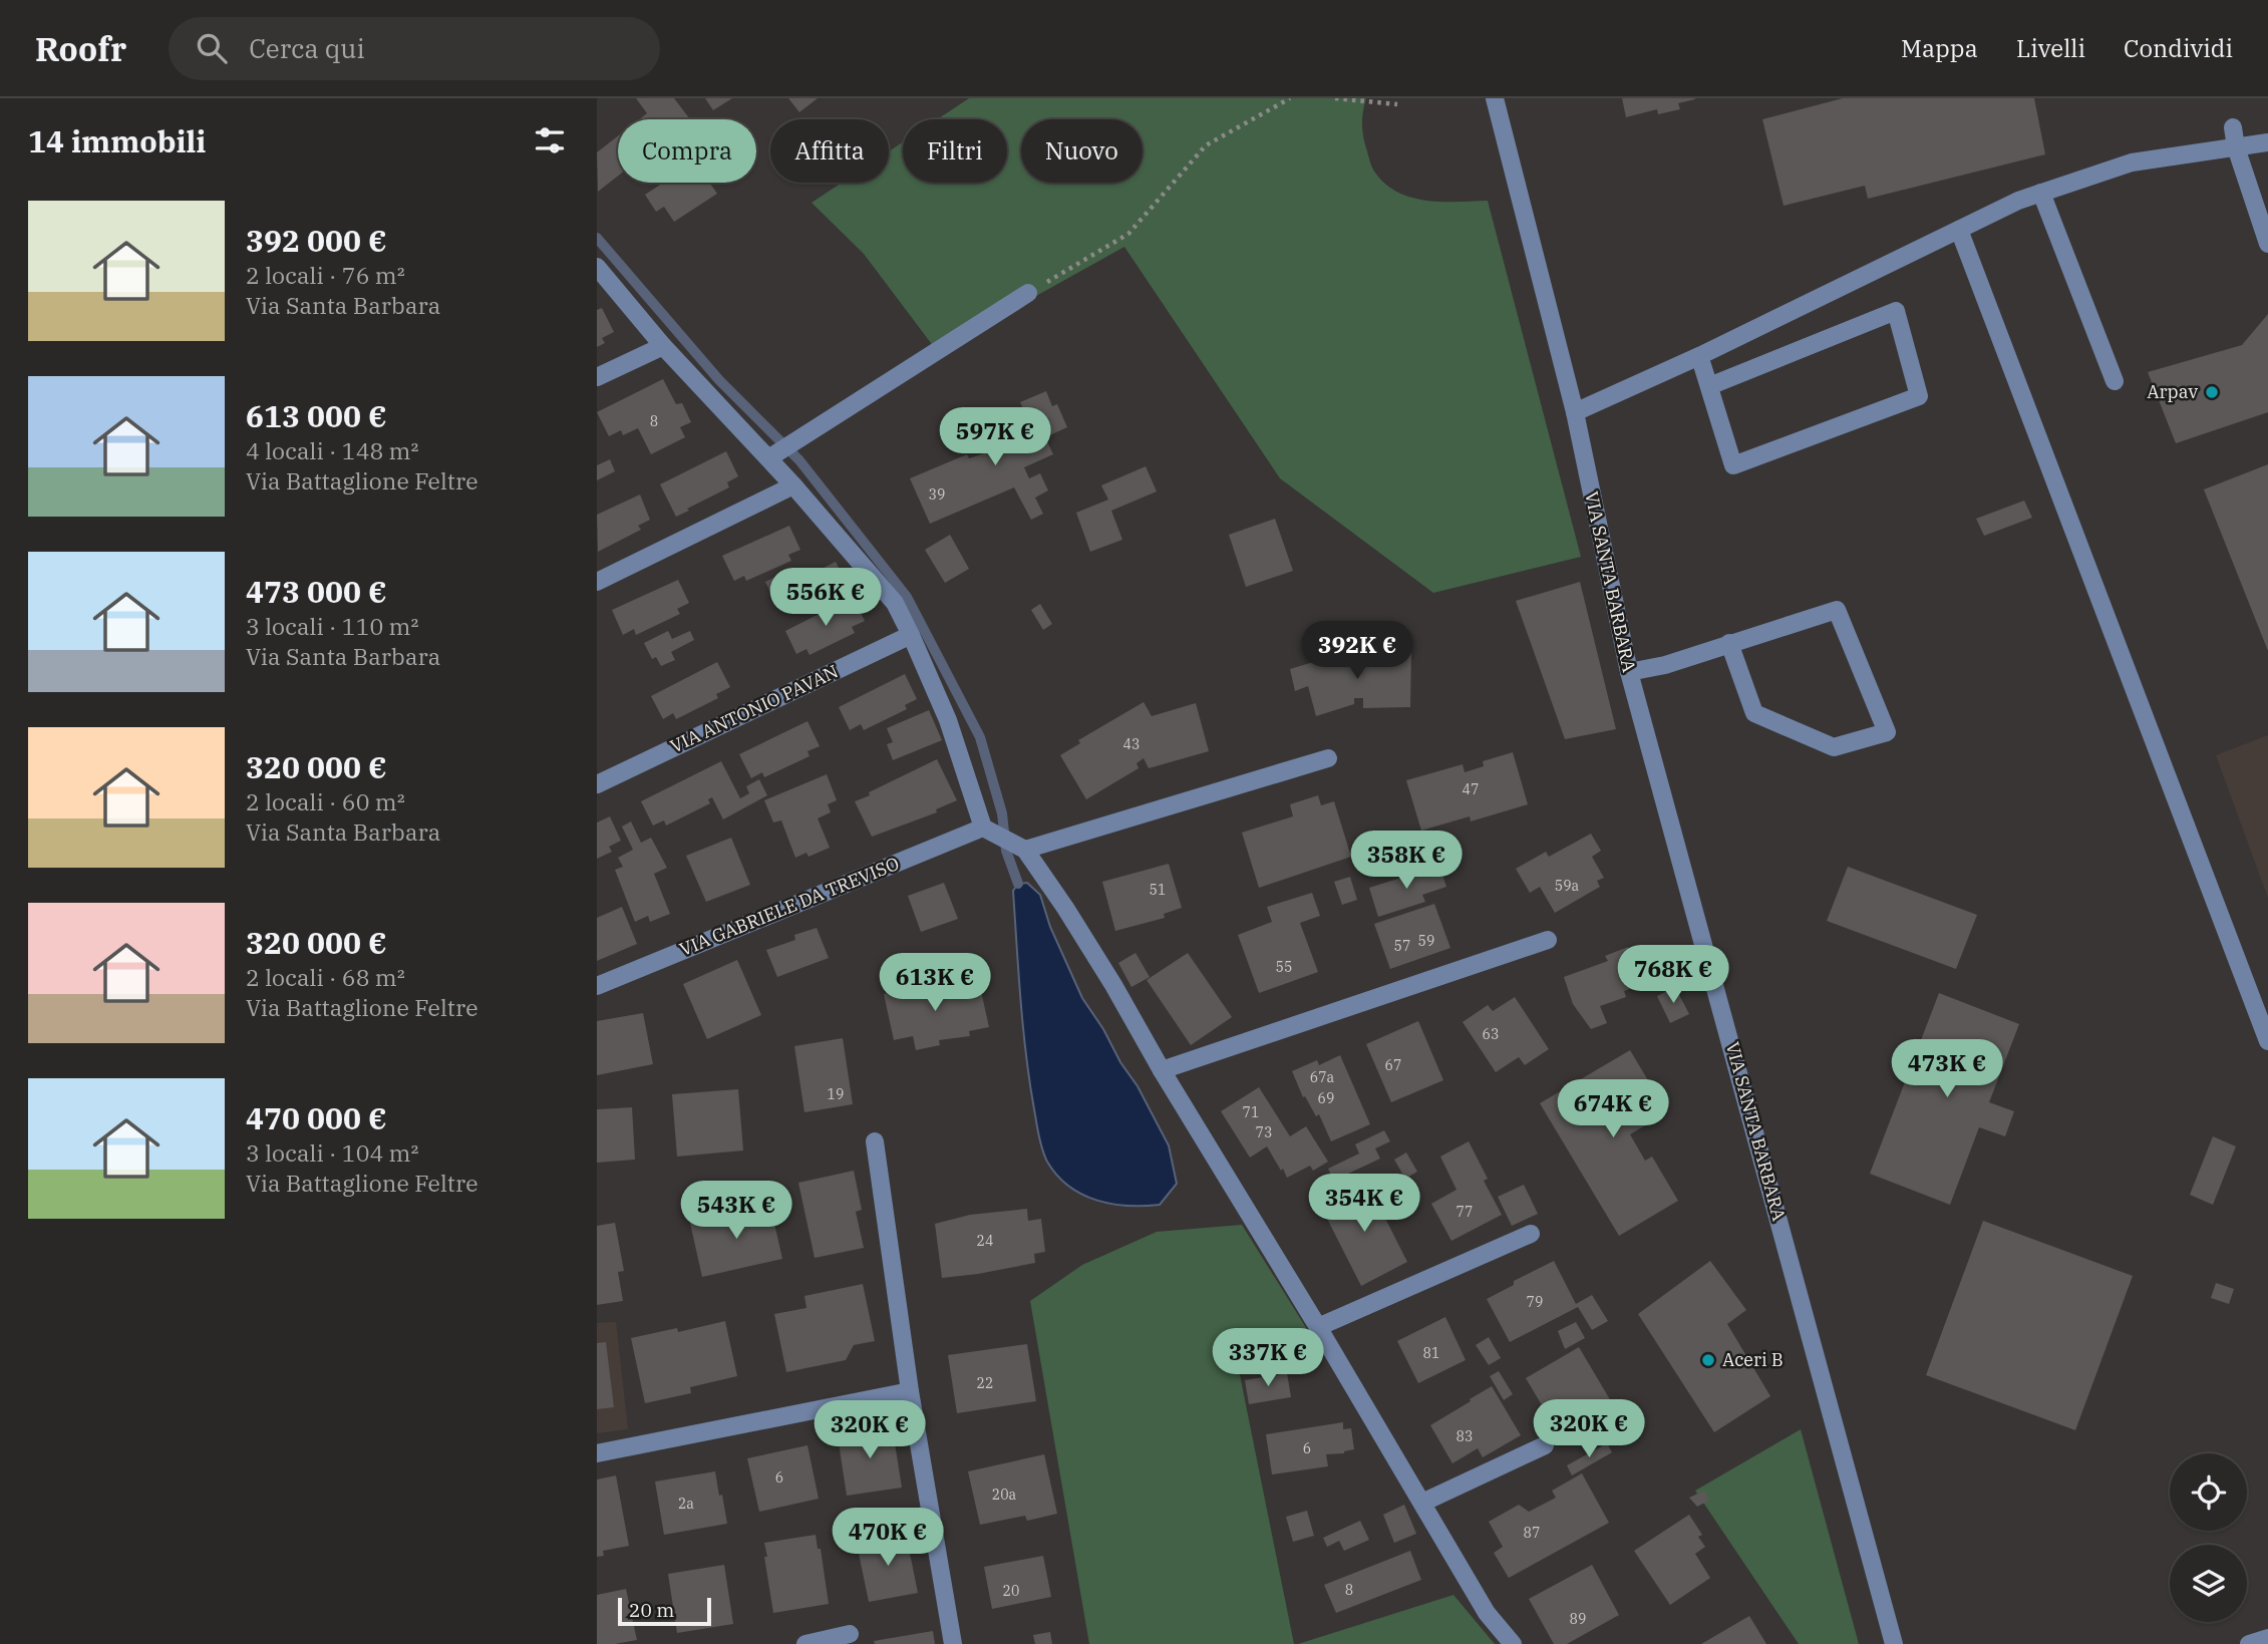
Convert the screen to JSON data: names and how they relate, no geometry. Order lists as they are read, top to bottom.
{
  "streets": {
    "street": ["VIA SANTA BARBARA", "VIA ANTONIO PAVAN", "VIA GABRIELE DA TREVISO"]
  },
  "places": ["Arpav", "Aceri B"],
  "house_numbers": [
    "8",
    "39",
    "43",
    "47",
    "59a",
    "51",
    "59",
    "57",
    "55",
    "63",
    "67",
    "67a",
    "19",
    "69",
    "71",
    "73",
    "77",
    "24",
    "79",
    "81",
    "22",
    "83",
    "6",
    "6",
    "20a",
    "2a",
    "87",
    "8",
    "20",
    "89"
  ],
  "scale_bar": "20 m",
  "page": {
    "header": "Roofr",
    "search": "Cerca qui",
    "nav": ["Mappa", "Livelli", "Condividi"],
    "heading": "14 immobili",
    "chip": [
      "Compra",
      "Affitta",
      "Filtri",
      "Nuovo"
    ],
    "list": [
      {
        "name": "392 000 €",
        "note": "2 locali · 76 m² · Via Santa Barbara"
      },
      {
        "name": "613 000 €",
        "note": "4 locali · 148 m² · Via Battaglione Feltre"
      },
      {
        "name": "473 000 €",
        "note": "3 locali · 110 m² · Via Santa Barbara"
      },
      {
        "name": "320 000 €",
        "note": "2 locali · 60 m² · Via Santa Barbara"
      },
      {
        "name": "320 000 €",
        "note": "2 locali · 68 m² · Via Battaglione Feltre"
      },
      {
        "name": "470 000 €",
        "note": "3 locali · 104 m² · Via Battaglione Feltre"
      }
    ],
    "price": [
      "597K €",
      "556K €",
      "392K €",
      "358K €",
      "768K €",
      "613K €",
      "473K €",
      "674K €",
      "354K €",
      "543K €",
      "337K €",
      "320K €",
      "320K €",
      "470K €"
    ],
    "scale": "20 m"
  }
}
